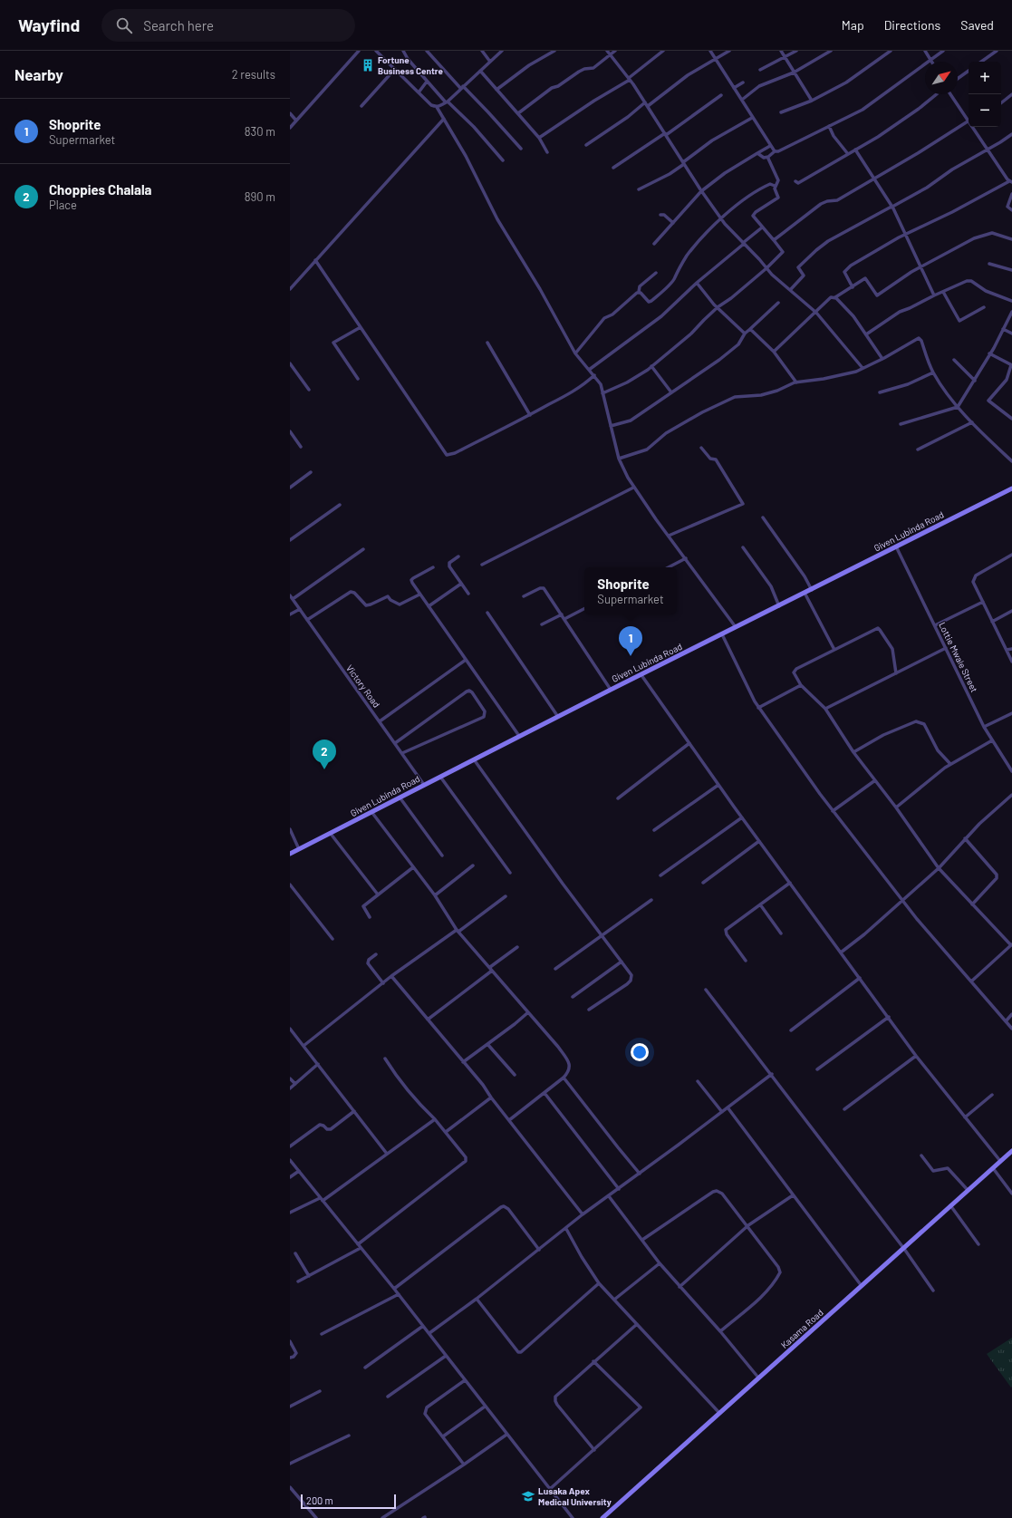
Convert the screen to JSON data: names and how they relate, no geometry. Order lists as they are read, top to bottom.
{
  "streets": {
    "street": [
      "Given Lubinda Road",
      "Lottie Mwale Street",
      "Victory Road",
      "Kasama Road"
    ]
  },
  "crossings": [
    ["Given Lubinda Road", "Lottie Mwale Street"],
    ["Given Lubinda Road", "Victory Road"]
  ],
  "places": {
    "building": ["Fortune Business Centre"],
    "school or university": ["Lusaka Apex Medical University"]
  },
  "scale_bar": "200 m",
  "north": "top right",
  "page": {
    "header": "Wayfind",
    "search": "Search here",
    "nav": ["Map", "Directions", "Saved"],
    "heading": ["Nearby", "2 results"],
    "map_buttons": ["+", "−"],
    "list": [
      {
        "mark": "1",
        "name": "Shoprite",
        "note": "Supermarket",
        "value": "830 m"
      },
      {
        "mark": "2",
        "name": "Choppies Chalala",
        "note": "Place",
        "value": "890 m"
      }
    ],
    "popup": ["Shoprite", "Supermarket"],
    "pins": ["1", "2"],
    "scale": "200 m"
  }
}
